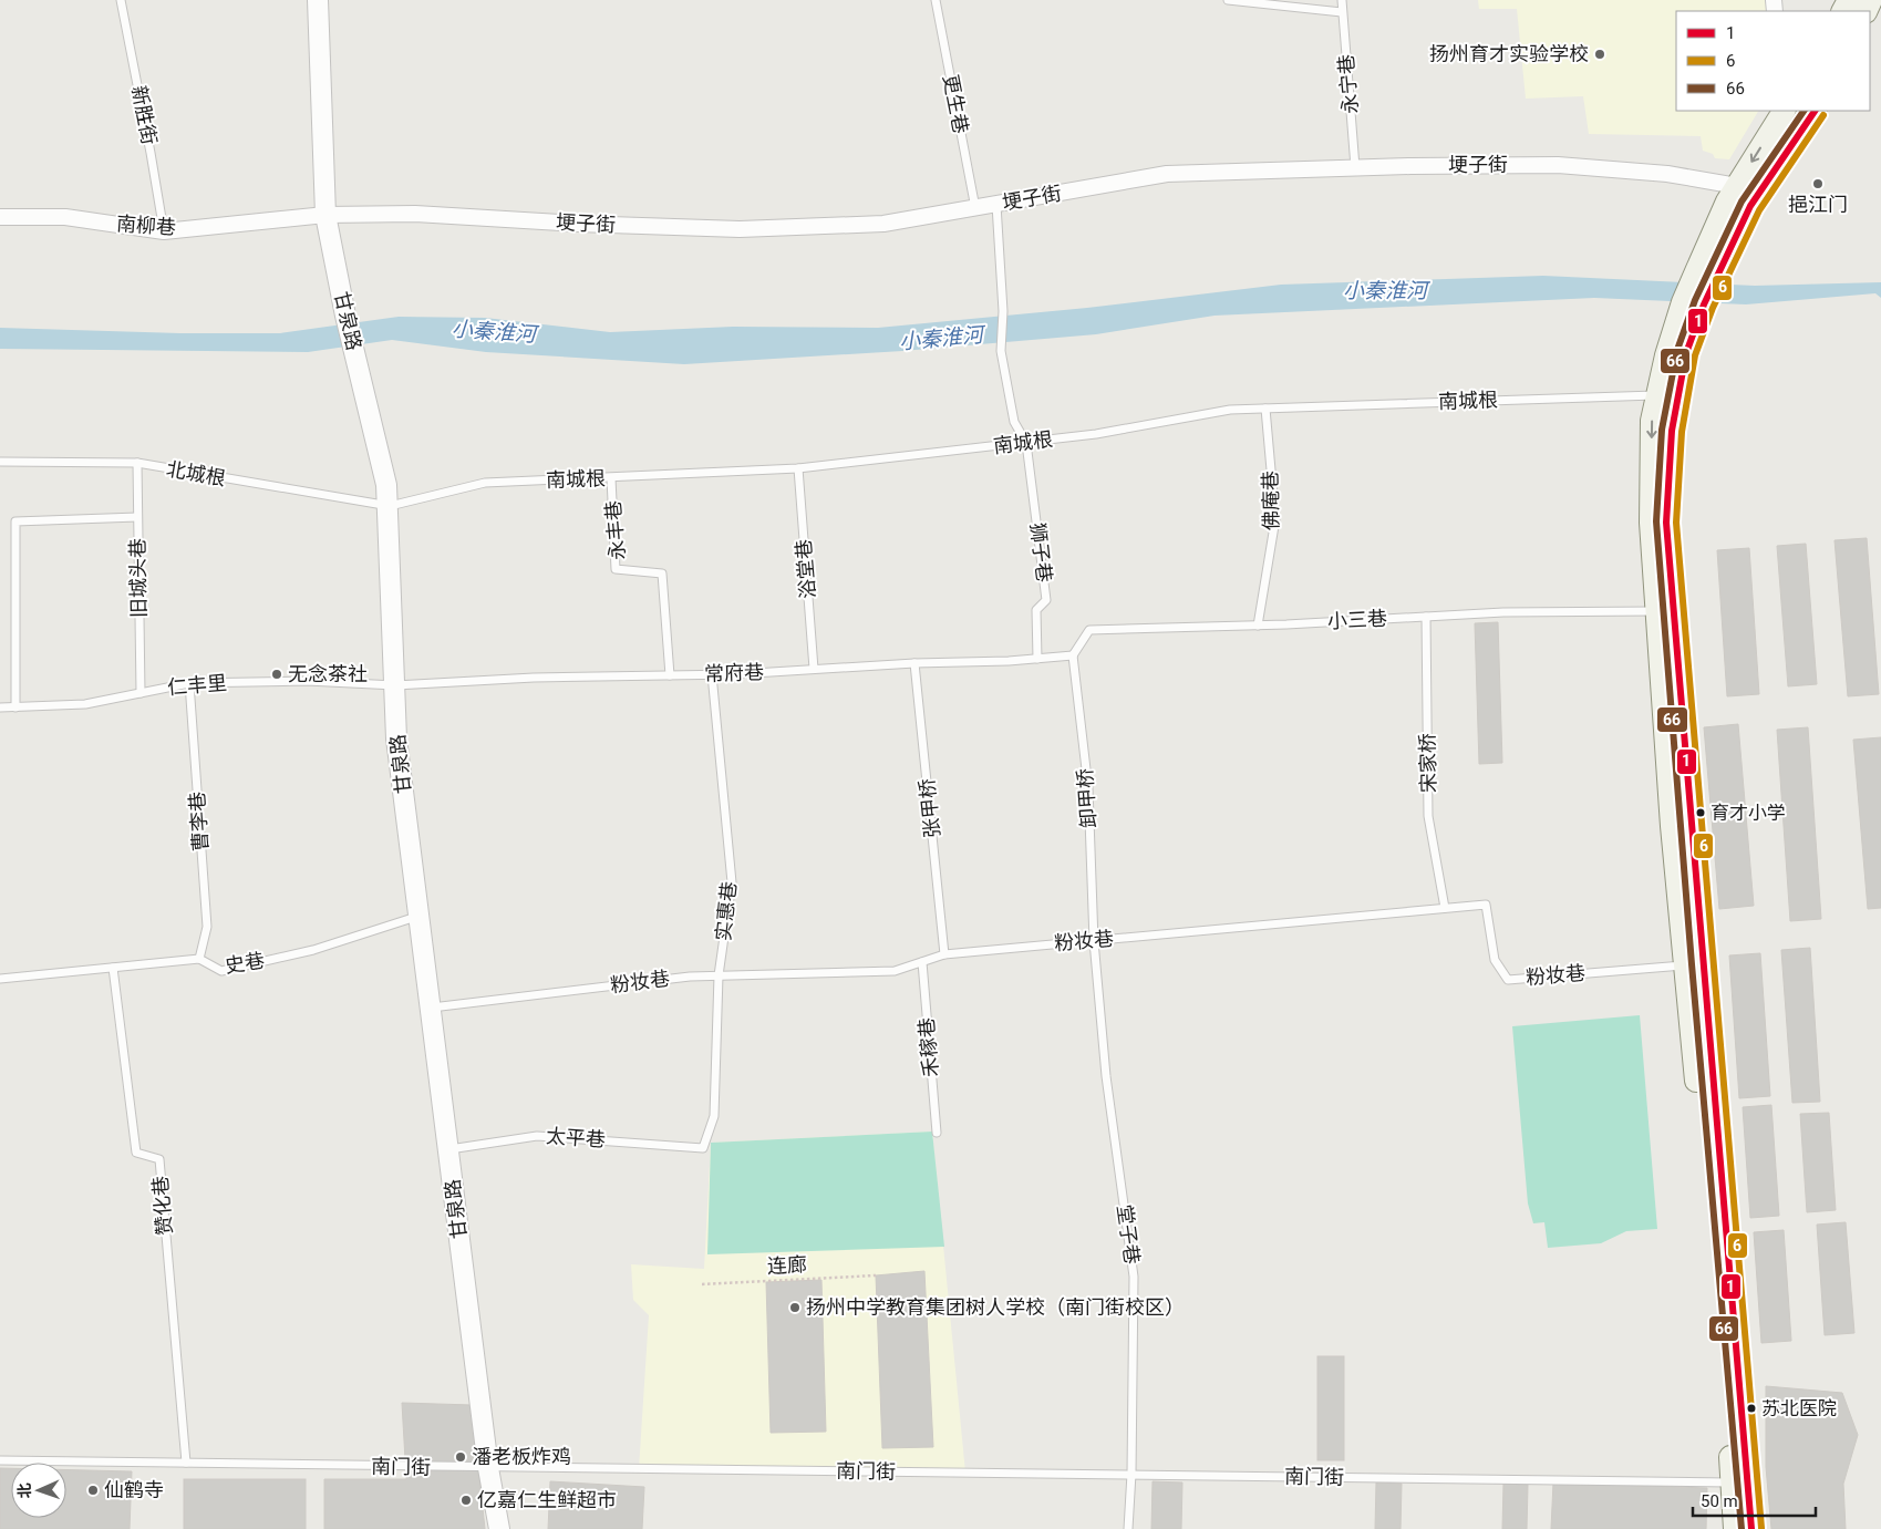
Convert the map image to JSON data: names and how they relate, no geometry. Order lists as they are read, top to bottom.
{
  "streets": {
    "street": ["埂子街", "南柳巷", "甘泉路"],
    "lane": [
      "永宁巷",
      "更生巷",
      "新胜街",
      "南城根",
      "北城根",
      "佛庵巷",
      "永丰巷",
      "狮子巷",
      "浴堂巷",
      "旧城头巷",
      "小三巷",
      "常府巷",
      "仁丰里",
      "宋家桥",
      "卸甲桥",
      "张甲桥",
      "曹李巷",
      "实惠巷",
      "粉妆巷",
      "史巷",
      "禾稼巷",
      "太平巷",
      "赞化巷",
      "堂子巷",
      "南门街"
    ],
    "path": ["连廊"]
  },
  "crossings": [
    ["永宁巷", "埂子街"],
    ["更生巷", "埂子街"],
    ["新胜街", "南柳巷"],
    ["埂子街", "南柳巷"],
    ["埂子街", "甘泉路"],
    ["南柳巷", "甘泉路"],
    ["甘泉路", "南城根"],
    ["甘泉路", "北城根"],
    ["甘泉路", "常府巷"],
    ["甘泉路", "仁丰里"],
    ["甘泉路", "粉妆巷"],
    ["甘泉路", "史巷"],
    ["甘泉路", "太平巷"],
    ["甘泉路", "南门街"],
    ["南城根", "北城根"],
    ["南城根", "佛庵巷"],
    ["南城根", "永丰巷"],
    ["南城根", "狮子巷"],
    ["南城根", "浴堂巷"],
    ["北城根", "旧城头巷"],
    ["佛庵巷", "小三巷"],
    ["永丰巷", "常府巷"],
    ["狮子巷", "常府巷"],
    ["浴堂巷", "常府巷"],
    ["旧城头巷", "仁丰里"],
    ["小三巷", "常府巷"],
    ["小三巷", "宋家桥"],
    ["小三巷", "卸甲桥"],
    ["常府巷", "仁丰里"],
    ["常府巷", "卸甲桥"],
    ["常府巷", "张甲桥"],
    ["常府巷", "实惠巷"],
    ["仁丰里", "曹李巷"],
    ["宋家桥", "粉妆巷"],
    ["卸甲桥", "粉妆巷"],
    ["卸甲桥", "堂子巷"],
    ["张甲桥", "粉妆巷"],
    ["曹李巷", "史巷"],
    ["实惠巷", "粉妆巷"],
    ["实惠巷", "太平巷"],
    ["粉妆巷", "禾稼巷"],
    ["粉妆巷", "堂子巷"],
    ["史巷", "赞化巷"],
    ["赞化巷", "南门街"],
    ["堂子巷", "南门街"]
  ],
  "water": ["小秦淮河"],
  "places": [
    "扬州育才实验学校",
    "挹江门",
    "无念茶社",
    "育才小学",
    "扬州中学教育集团树人学校（南门街校区）",
    "苏北医院",
    "潘老板炸鸡",
    "仙鹤寺",
    "亿嘉仁生鲜超市"
  ],
  "lines": ["transit line 1", "transit line 66", "transit line 6"],
  "legend": ["1", "6", "66"],
  "scale_bar": "50 m",
  "north": "left"
}
